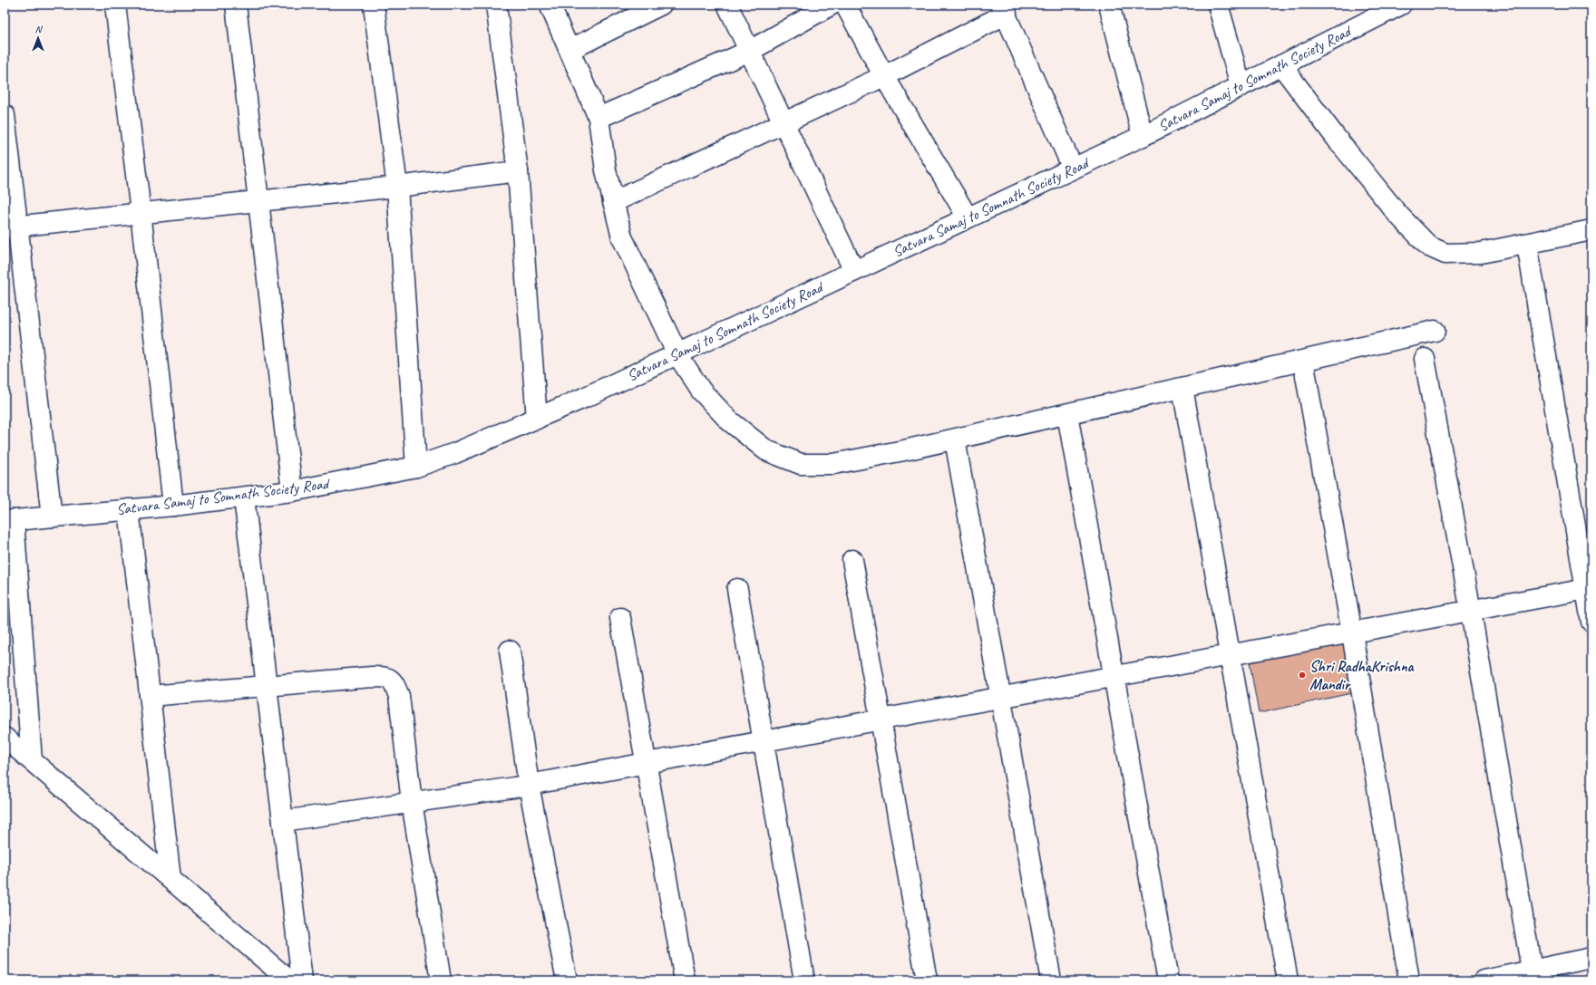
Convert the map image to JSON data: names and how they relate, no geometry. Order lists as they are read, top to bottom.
{
  "streets": {
    "street": ["Satvara Samaj to Somnath Society Road"]
  },
  "places": ["Shri RadhaKrishna Mandir"],
  "north": "top"
}
